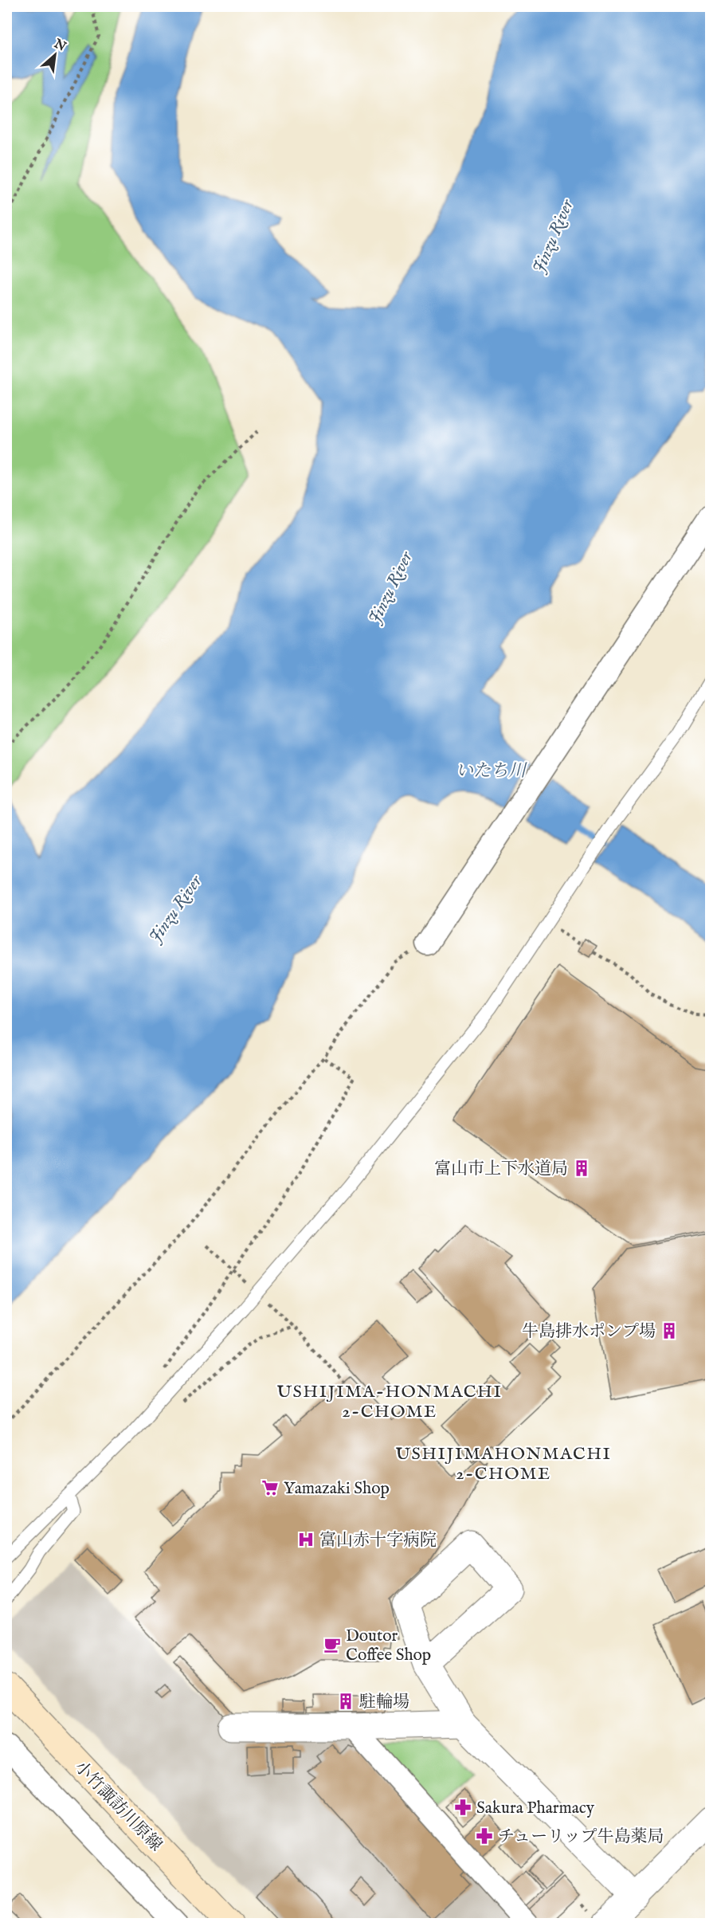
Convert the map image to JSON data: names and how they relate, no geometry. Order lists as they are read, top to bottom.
{
  "streets": {
    "main road": ["小竹諏訪川原線"]
  },
  "districts": ["USHIJIMA-HONMACHI 2-CHOME", "USHIJIMAHONMACHI 2-CHOME"],
  "water": ["Jinzu River", "いたち川"],
  "places": {
    "building": ["富山市上下水道局", "牛島排水ポンプ場", "駐輪場"],
    "supermarket": ["Yamazaki Shop"],
    "hospital": ["富山赤十字病院"],
    "cafe": ["Doutor Coffee Shop"],
    "pharmacy": ["Sakura Pharmacy", "チューリップ牛島薬局"]
  },
  "north": "top right"
}
